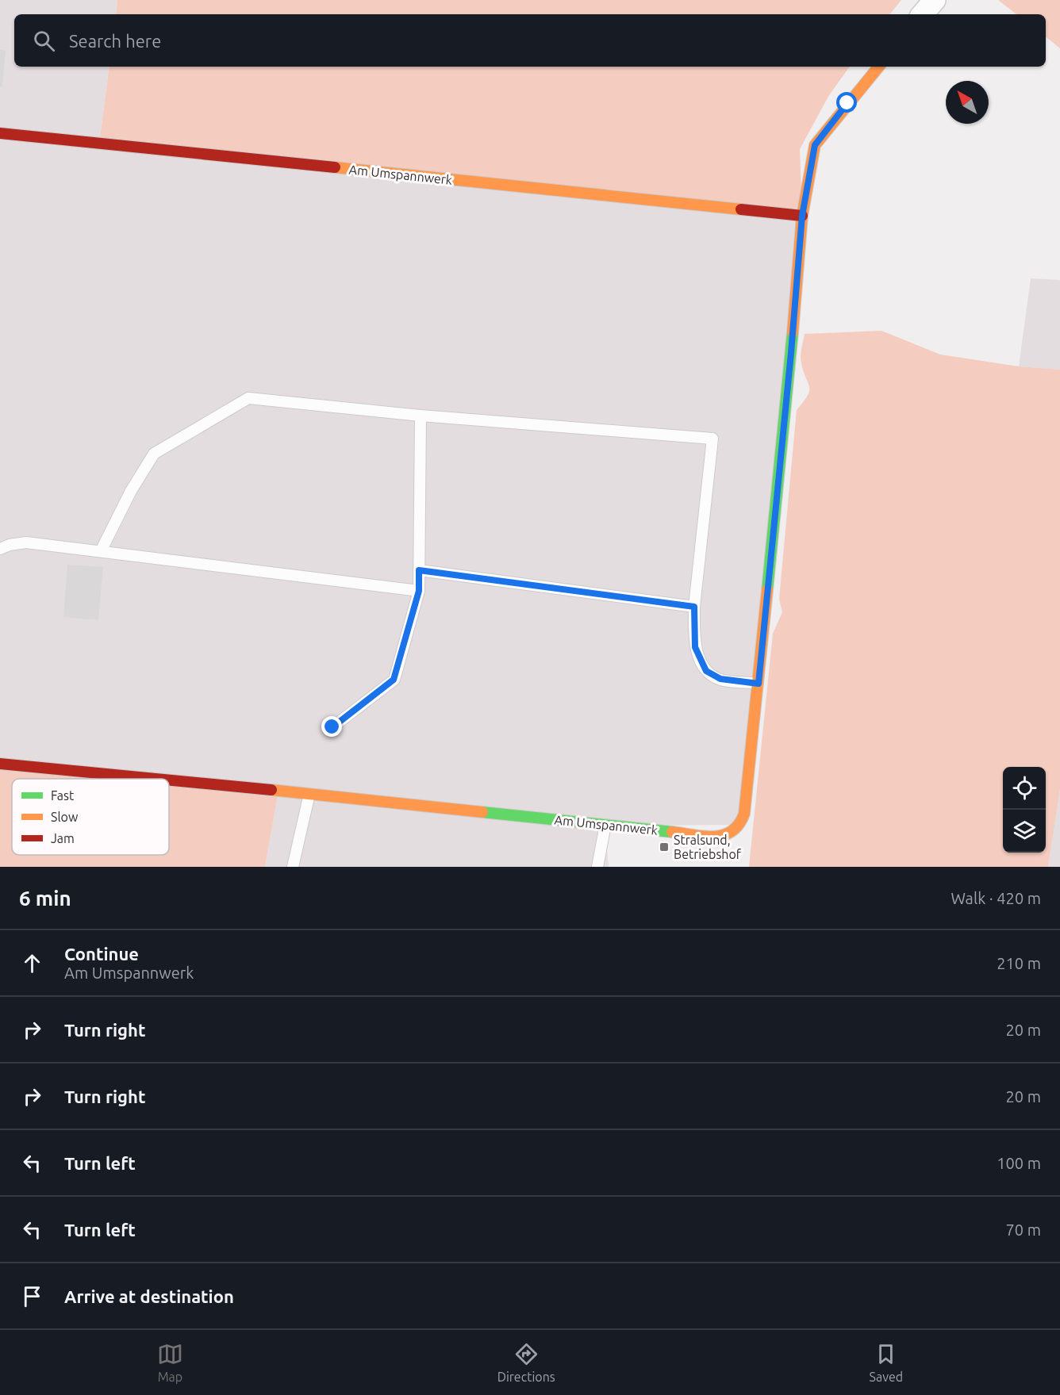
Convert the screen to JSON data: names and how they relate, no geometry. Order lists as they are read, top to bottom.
{
  "streets": {
    "street": ["Am Umspannwerk"]
  },
  "places": {
    "transit": ["Stralsund, Betriebshof"]
  },
  "legend": ["Fast", "Slow", "Jam"],
  "north": "top left",
  "page": {
    "search": "Search here",
    "heading": ["6 min", "Walk · 420 m"],
    "list": [
      ["Continue", "Am Umspannwerk", "210 m"],
      ["Turn right", "20 m"],
      ["Turn right", "20 m"],
      ["Turn left", "100 m"],
      ["Turn left", "70 m"],
      "Arrive at destination"
    ],
    "nav": ["Map", "Directions", "Saved"]
  }
}
